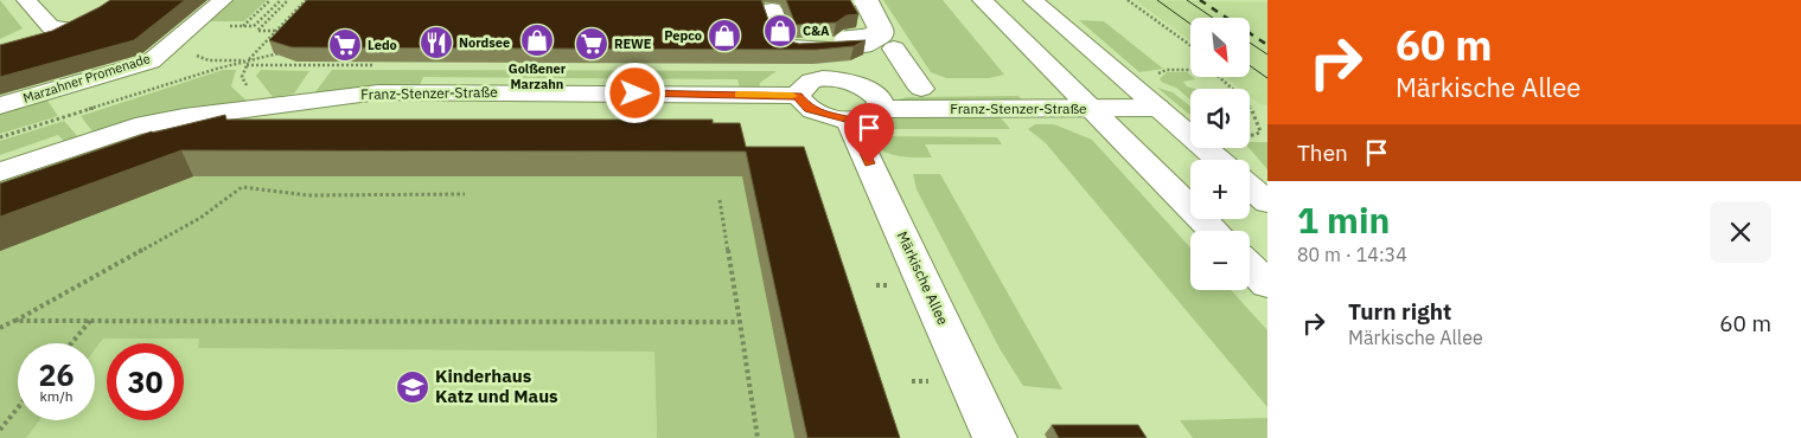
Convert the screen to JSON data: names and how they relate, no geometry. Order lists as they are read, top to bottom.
{
  "streets": {
    "street": ["Marzahner Promenade", "Franz-Stenzer-Straße", "Märkische Allee"]
  },
  "crossings": [
    ["Franz-Stenzer-Straße", "Märkische Allee"]
  ],
  "places": {
    "shop": ["C&A", "Pepco", "Golßener Marzahn"],
    "restaurant": ["Nordsee"],
    "supermarket": ["REWE", "Ledo"],
    "school or university": ["Kinderhaus Katz und Maus"]
  },
  "north": "bottom right",
  "page": {
    "turn": ["60 m", "Märkische Allee"],
    "map_buttons": ["+", "−"],
    "then": "Then",
    "heading": ["1 min", "80 m · 14:34"],
    "list": [
      {
        "name": "Turn right",
        "note": "Märkische Allee",
        "value": "60 m"
      }
    ],
    "speed": "26 km/h",
    "limit": "30"
  }
}
